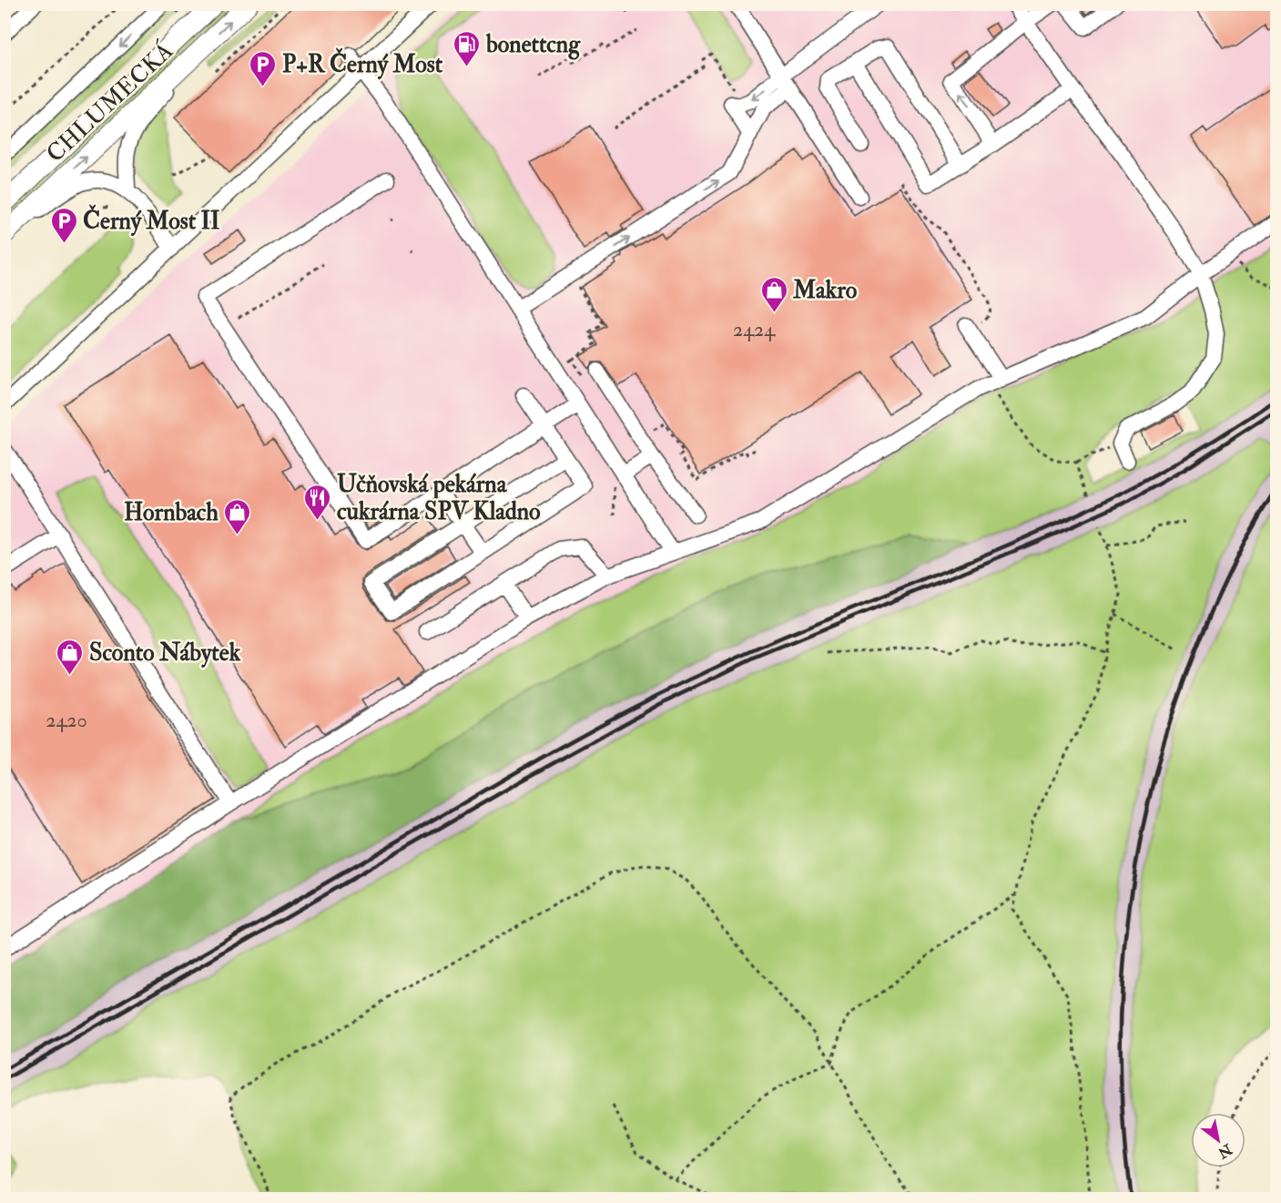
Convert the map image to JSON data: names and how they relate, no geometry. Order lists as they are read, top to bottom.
{
  "streets": {
    "main road": ["CHLUMECKÁ"]
  },
  "places": {
    "fuel station": ["bonettcng"],
    "parking": ["P+R Černý Most", "Černý Most II"],
    "shop": ["Makro", "Hornbach", "Sconto Nábytek"],
    "restaurant": ["Učňovská pekárna cukrárna SPV Kladno"]
  },
  "house_numbers": ["2424", "2420"],
  "north": "bottom right"
}
